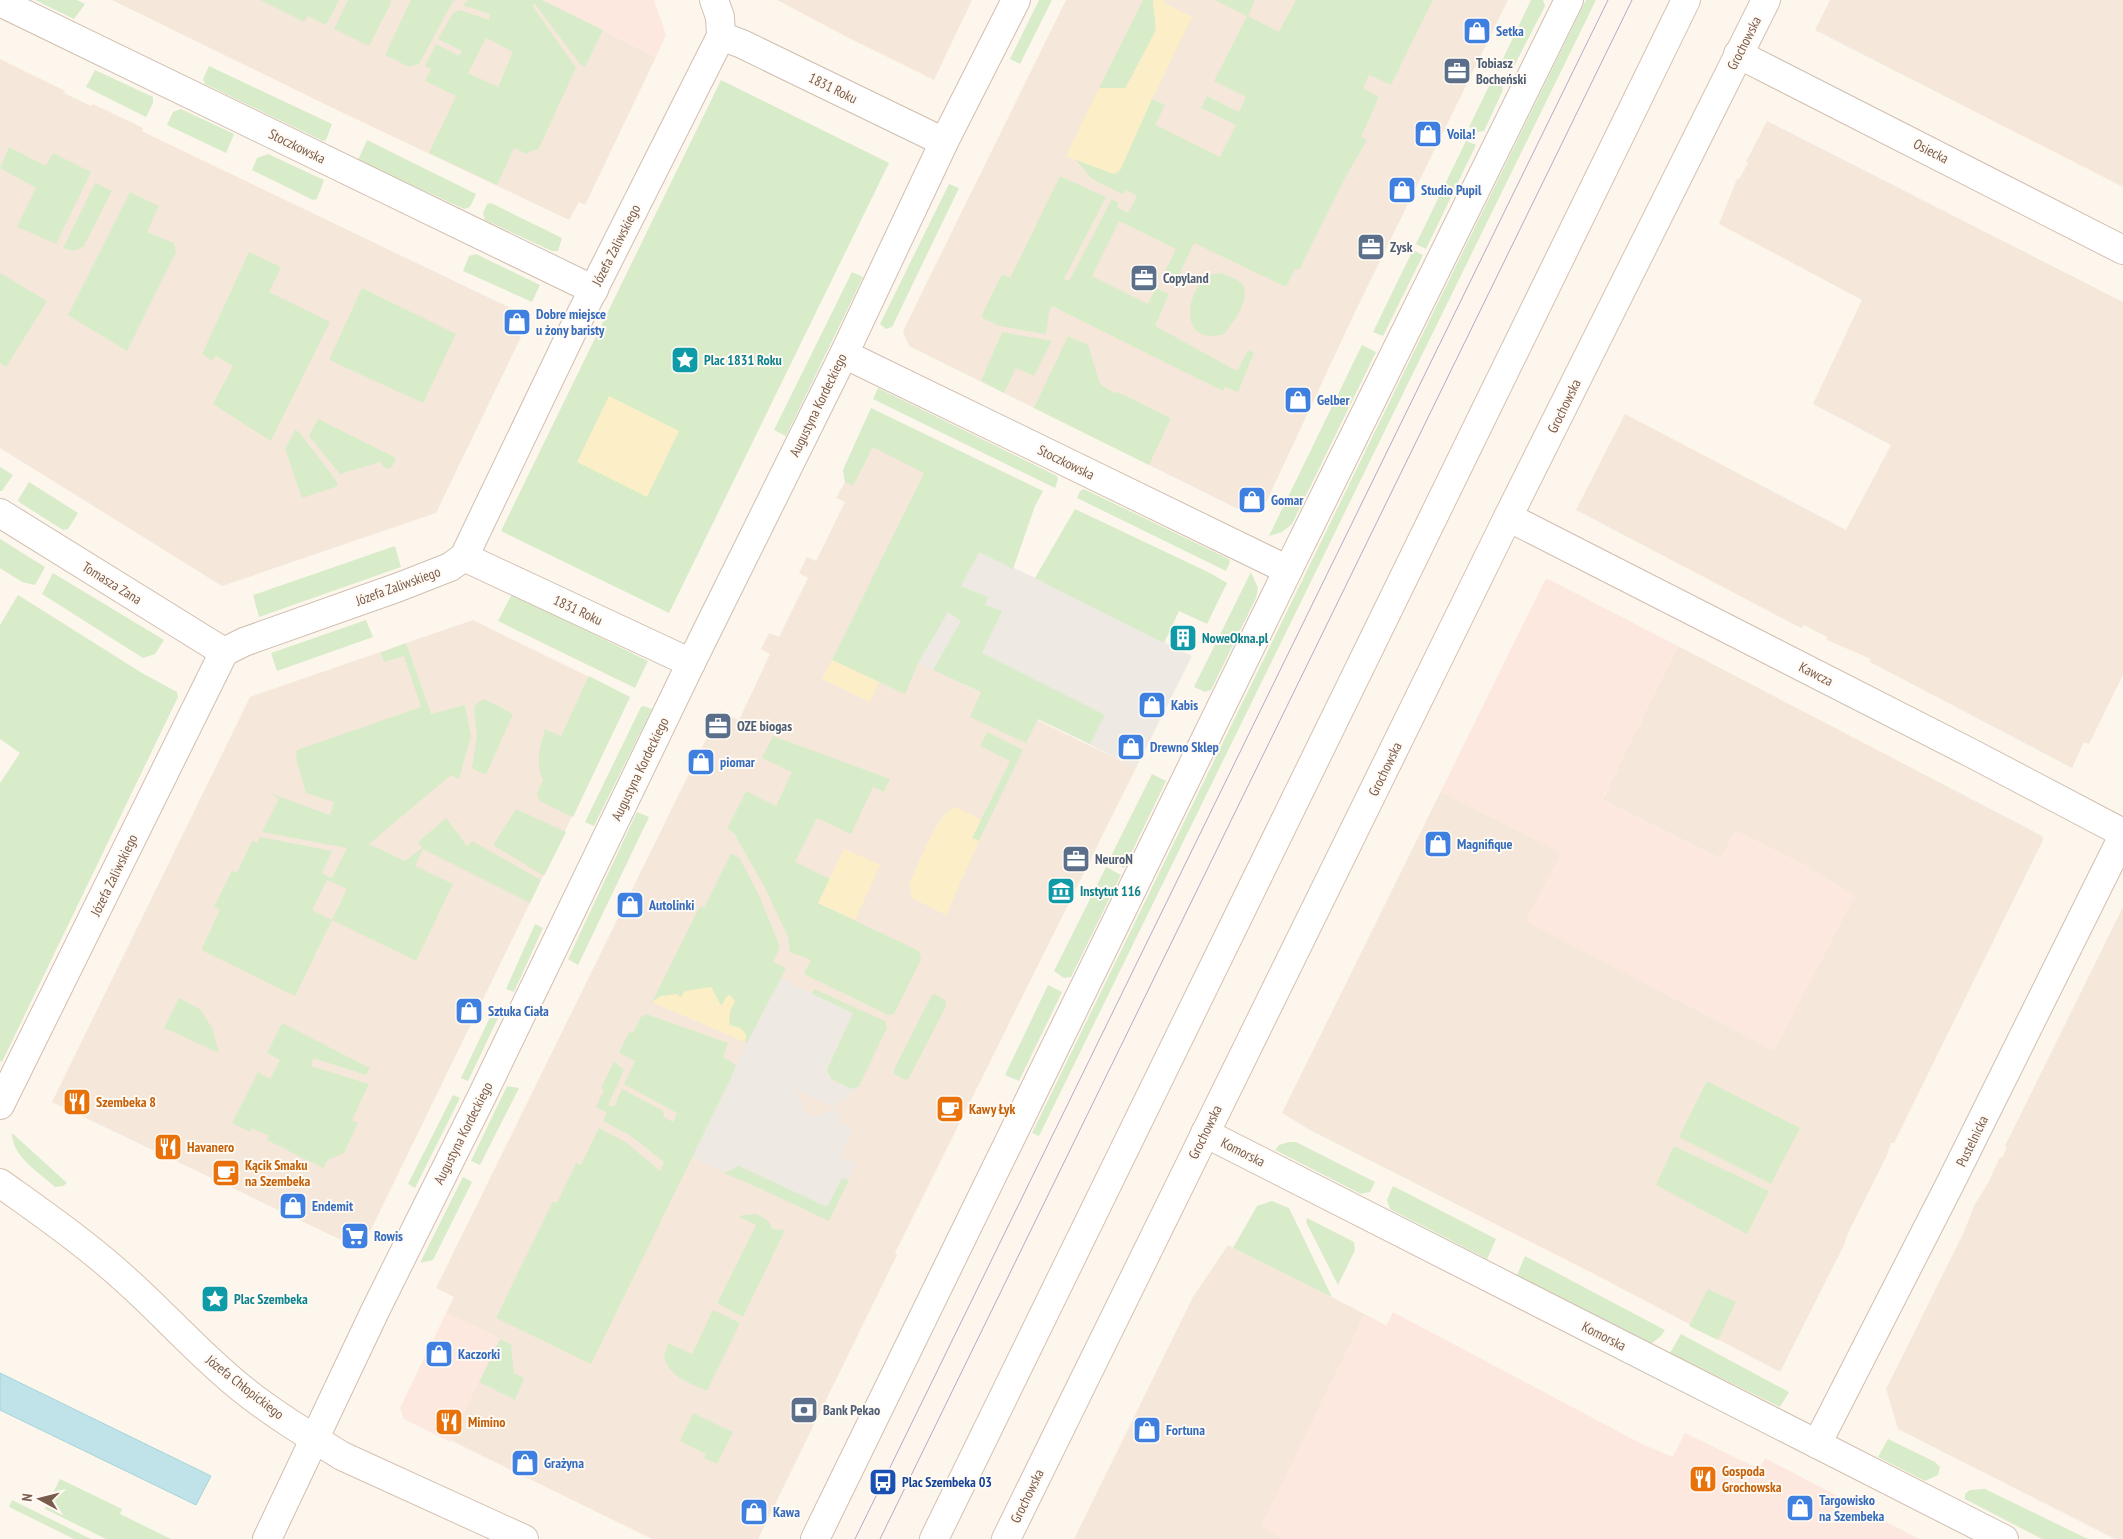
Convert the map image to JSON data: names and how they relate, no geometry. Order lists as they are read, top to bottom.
{
  "streets": {
    "street": [
      "Grochowska",
      "1831 Roku",
      "Stoczkowska",
      "Osiecka",
      "Józefa Zaliwskiego",
      "Augustyna Kordeckiego",
      "Tomasza Zana",
      "Kawcza",
      "Pustelnicka",
      "Komorska",
      "Józefa Chłopickiego"
    ]
  },
  "crossings": [
    ["Grochowska", "Osiecka"],
    ["Grochowska", "Kawcza"],
    ["Grochowska", "Komorska"],
    ["1831 Roku", "Józefa Zaliwskiego"],
    ["1831 Roku", "Augustyna Kordeckiego"],
    ["Stoczkowska", "Józefa Zaliwskiego"],
    ["Stoczkowska", "Augustyna Kordeckiego"],
    ["Józefa Zaliwskiego", "Tomasza Zana"],
    ["Augustyna Kordeckiego", "Józefa Chłopickiego"],
    ["Kawcza", "Pustelnicka"],
    ["Pustelnicka", "Komorska"]
  ],
  "places": {
    "shop": [
      "Setka",
      "Voila!",
      "Studio Pupil",
      "Dobre miejsce u żony baristy",
      "Gelber",
      "Gomar",
      "Kabis",
      "Drewno Sklep",
      "piomar",
      "Magnifique",
      "Autolinki",
      "Sztuka Ciała",
      "Endemit",
      "Kaczorki",
      "Fortuna",
      "Grażyna",
      "Targowisko na Szembeka",
      "Kawa"
    ],
    "office": [
      "Tobiasz Bocheński",
      "Zysk",
      "Copyland",
      "OZE biogas",
      "NeuroN"
    ],
    "place": ["Plac 1831 Roku", "Plac Szembeka"],
    "building": ["NoweOkna.pl"],
    "museum": ["Instytut 116"],
    "restaurant": [
      "Szembeka 8",
      "Havanero",
      "Mimino",
      "Gospoda Grochowska"
    ],
    "cafe": ["Kawy Łyk", "Kącik Smaku na Szembeka"],
    "supermarket": ["Rowis"],
    "bank": ["Bank Pekao"],
    "bus stop": ["Plac Szembeka 03"]
  },
  "north": "left"
}
